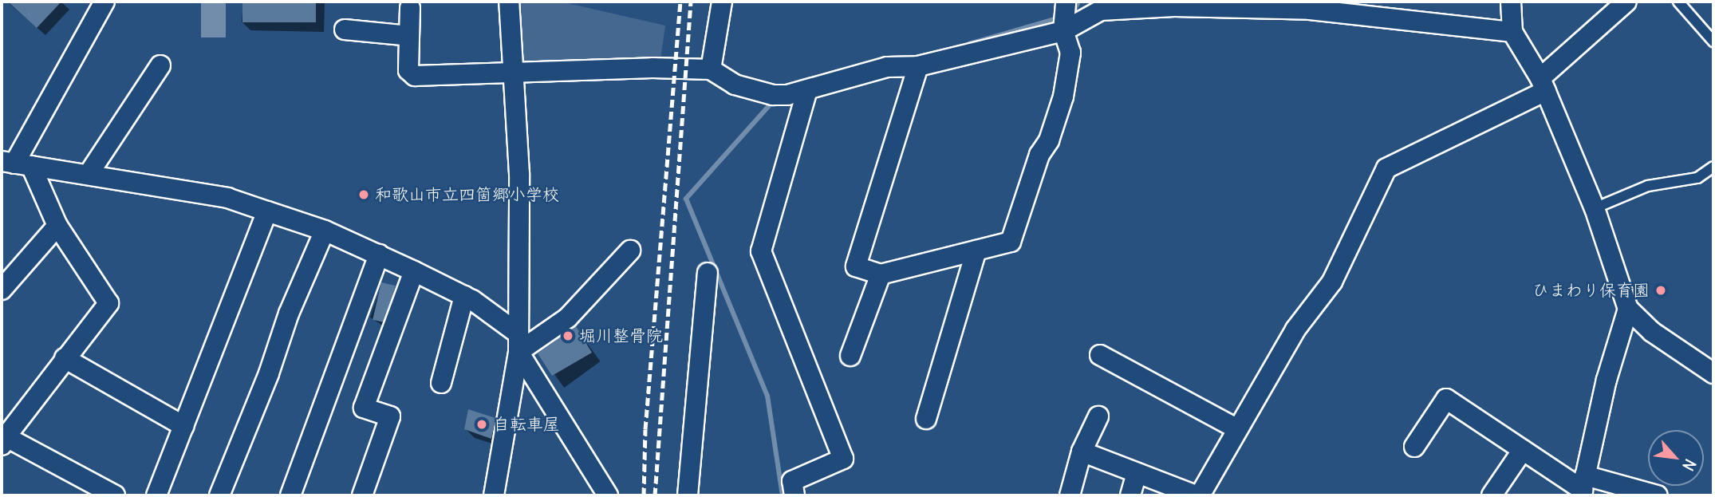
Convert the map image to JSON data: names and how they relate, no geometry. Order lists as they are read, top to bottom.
{
  "places": [
    "和歌山市立四箇郷小学校",
    "ひまわり保育園",
    "堀川整骨院",
    "自転車屋"
  ],
  "north": "bottom right"
}
